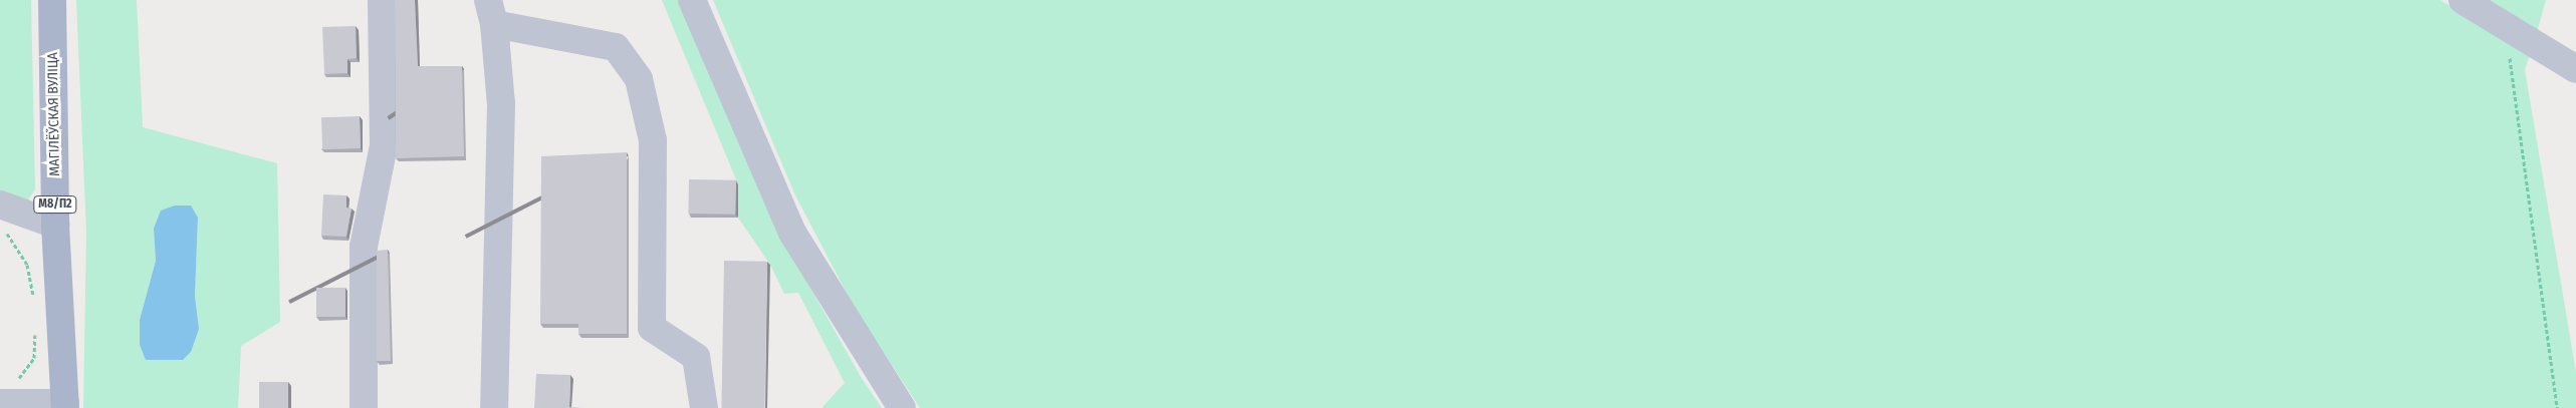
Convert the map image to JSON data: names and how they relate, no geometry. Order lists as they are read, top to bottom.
{
  "streets": {
    "main road": ["МАГІЛЁЎСКАЯ ВУЛІЦА", "М8/П2"]
  }
}
